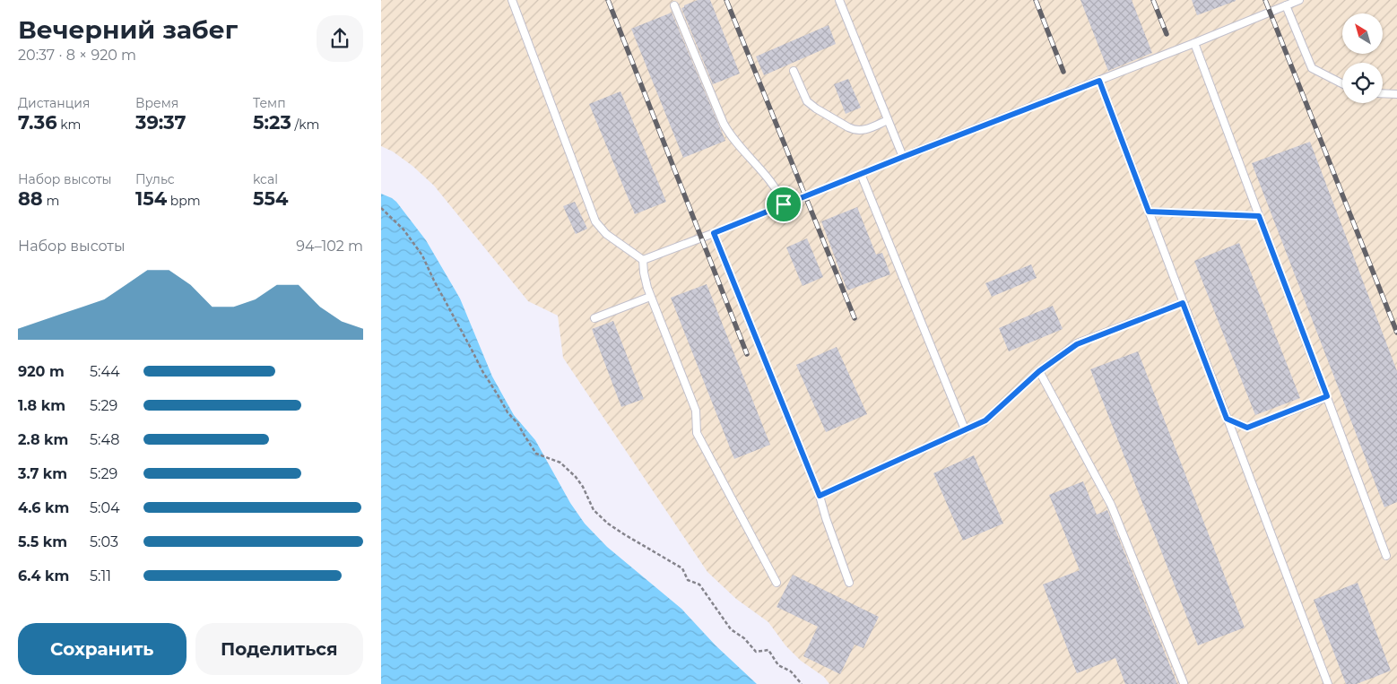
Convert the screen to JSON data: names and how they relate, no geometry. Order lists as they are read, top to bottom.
{
  "north": "top left",
  "page": {
    "heading": ["Вечерний забег", "20:37 · 8 × 920 m"],
    "stats": [
      ["Дистанция", "7.36 km"],
      ["Время", "39:37"],
      ["Темп", "5:23 /km"],
      ["Набор высоты", "88 m"],
      ["Пульс", "154 bpm"],
      ["kcal", "554"]
    ],
    "chart": ["Набор высоты", "94–102 m"],
    "list": [
      {
        "name": "920 m",
        "note": "5:44"
      },
      {
        "name": "1.8 km",
        "note": "5:29"
      },
      {
        "name": "2.8 km",
        "note": "5:48"
      },
      {
        "name": "3.7 km",
        "note": "5:29"
      },
      {
        "name": "4.6 km",
        "note": "5:04"
      },
      {
        "name": "5.5 km",
        "note": "5:03"
      },
      {
        "name": "6.4 km",
        "note": "5:11"
      }
    ],
    "buttons": ["Сохранить", "Поделиться"]
  }
}
